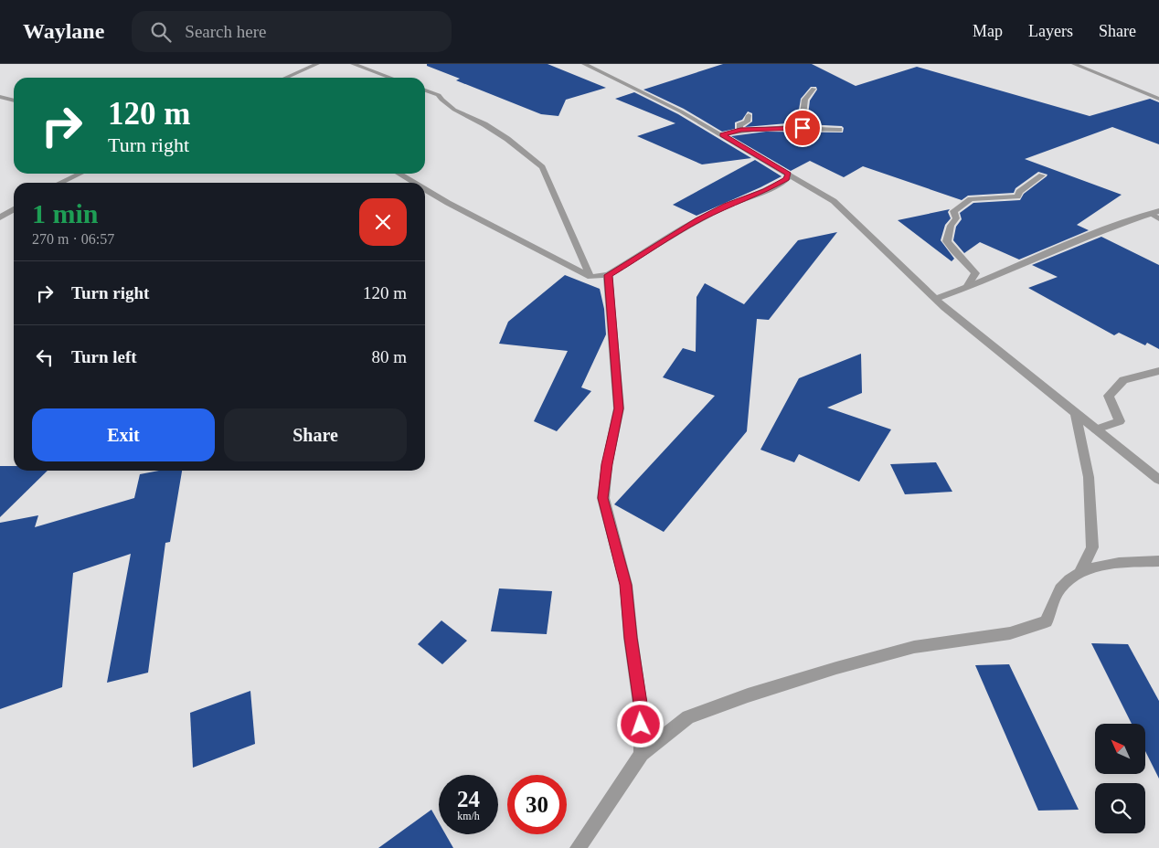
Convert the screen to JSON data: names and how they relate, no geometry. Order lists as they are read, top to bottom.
{
  "north": "top left",
  "page": {
    "header": "Waylane",
    "search": "Search here",
    "nav": ["Map", "Layers", "Share"],
    "turn": ["120 m", "Turn right"],
    "heading": ["1 min", "270 m · 06:57"],
    "list": [
      {
        "name": "Turn right",
        "value": "120 m"
      },
      {
        "name": "Turn left",
        "value": "80 m"
      }
    ],
    "buttons": ["Exit", "Share"],
    "speed": "24 km/h",
    "limit": "30"
  }
}
